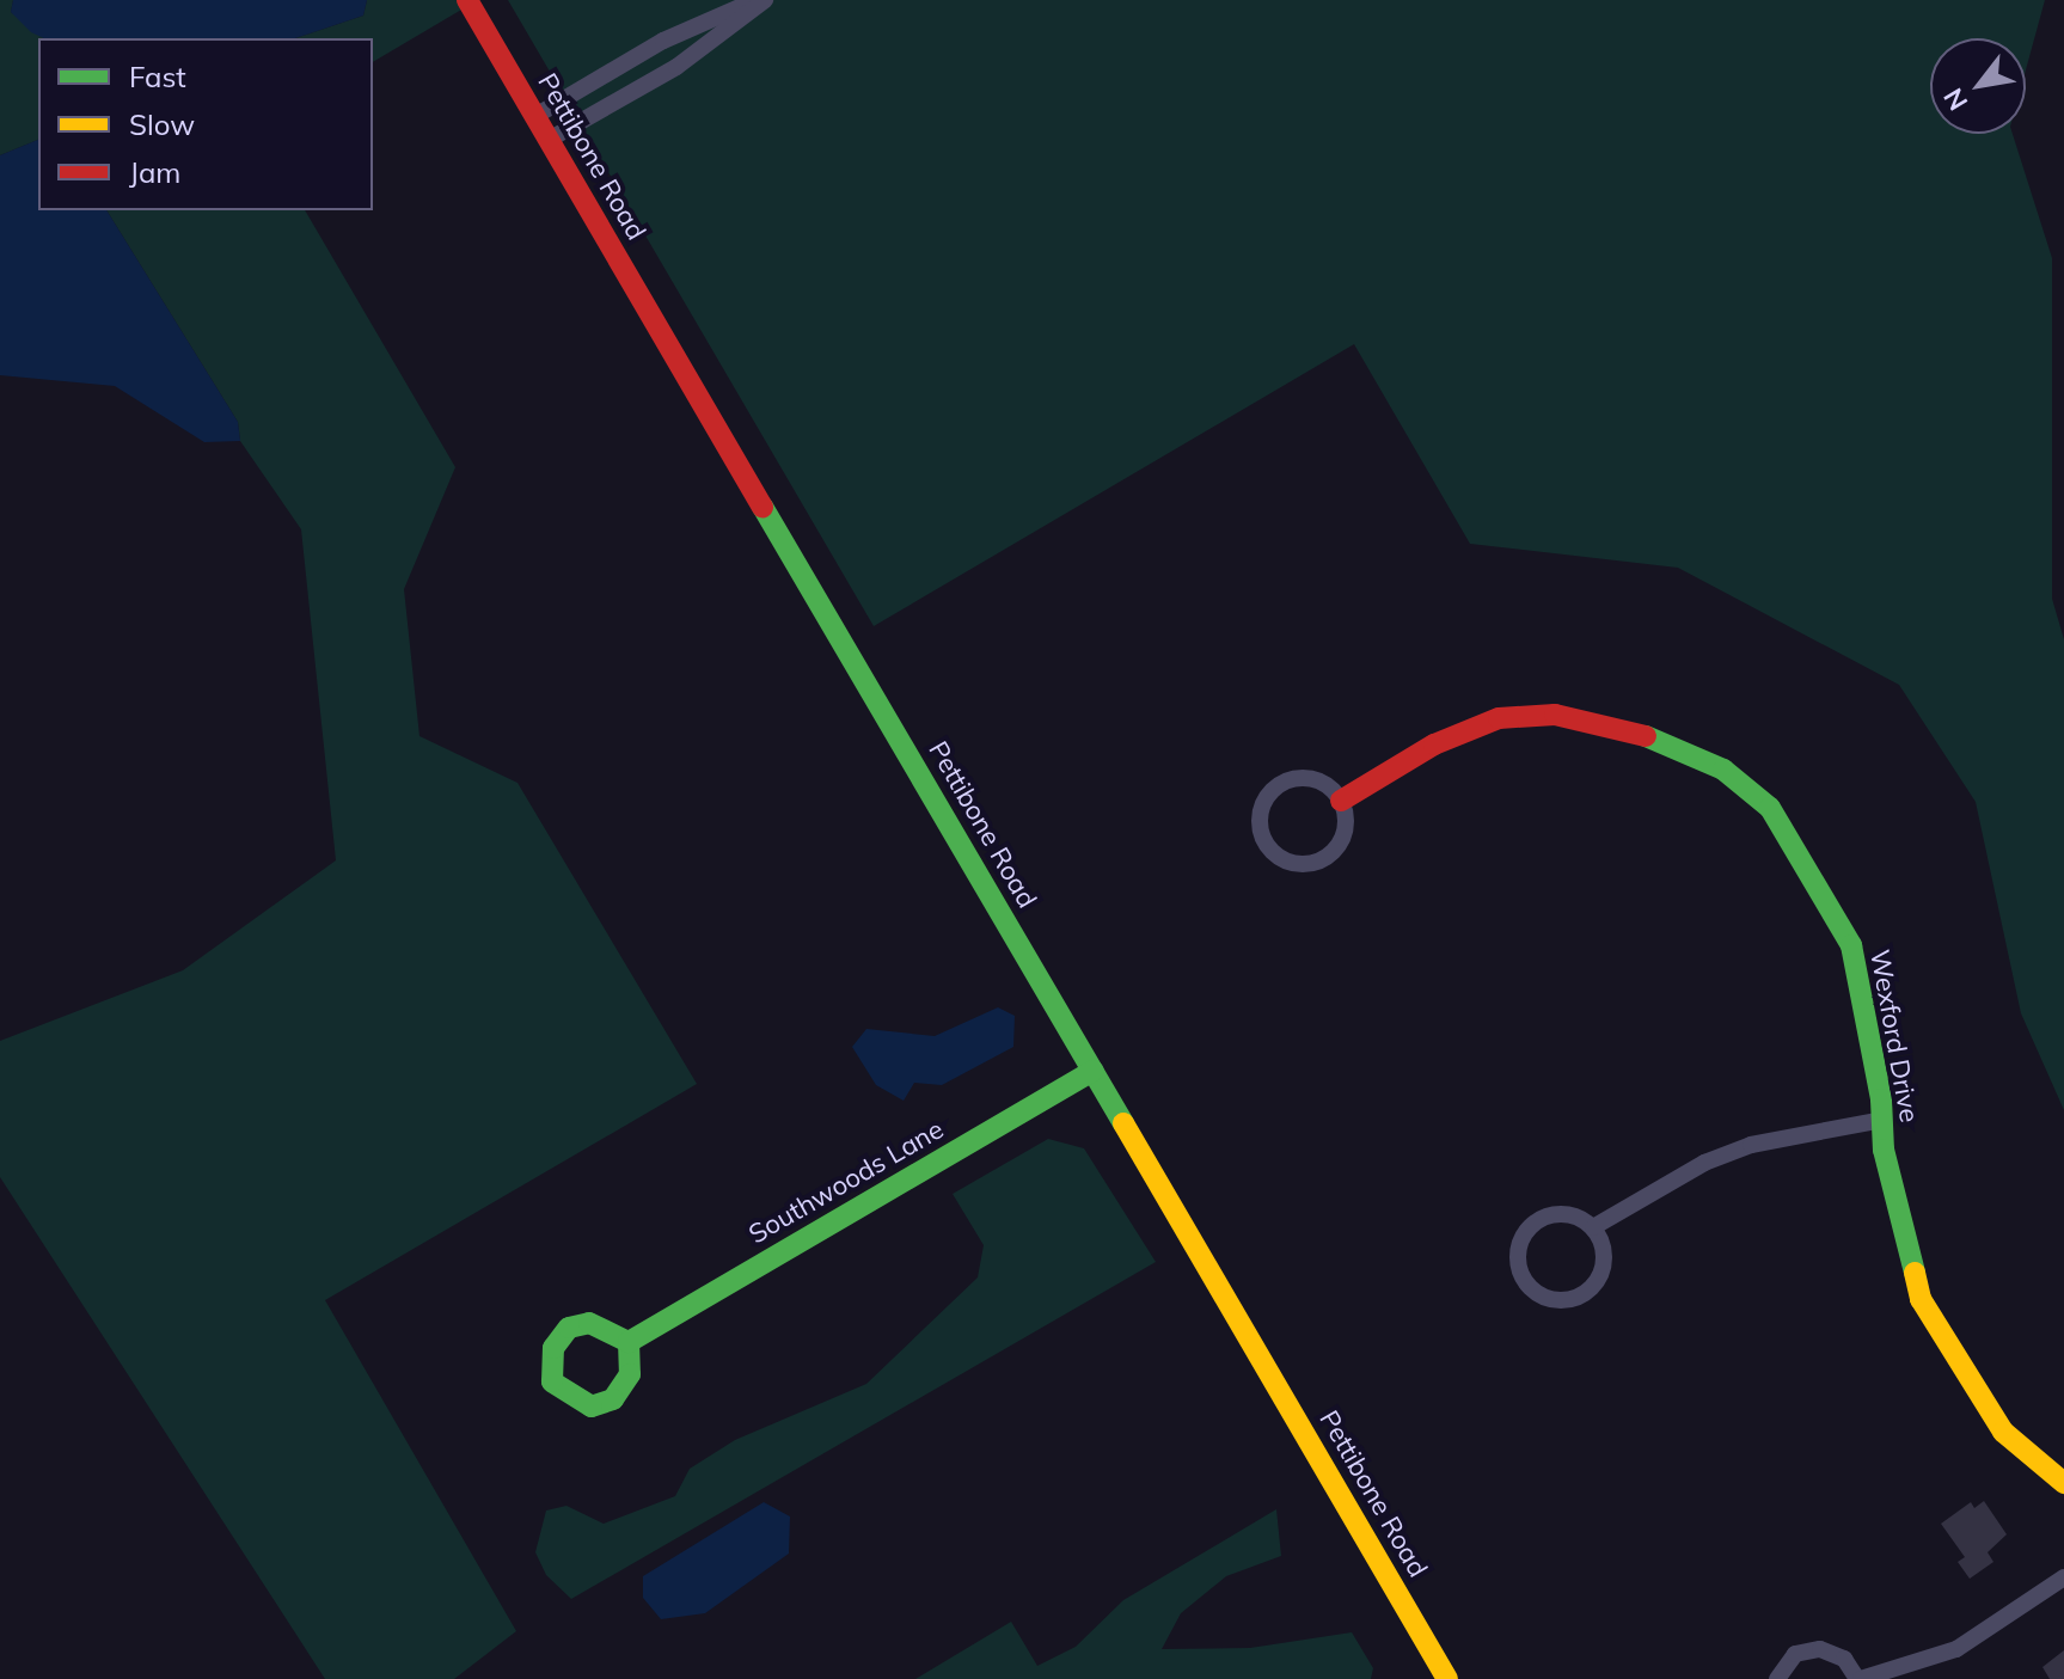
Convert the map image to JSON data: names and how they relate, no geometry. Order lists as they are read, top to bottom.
{
  "streets": {
    "street": ["Pettibone Road", "Wexford Drive", "Southwoods Lane"]
  },
  "crossings": [
    ["Pettibone Road", "Southwoods Lane"]
  ],
  "legend": ["Fast", "Slow", "Jam"],
  "north": "bottom left"
}
